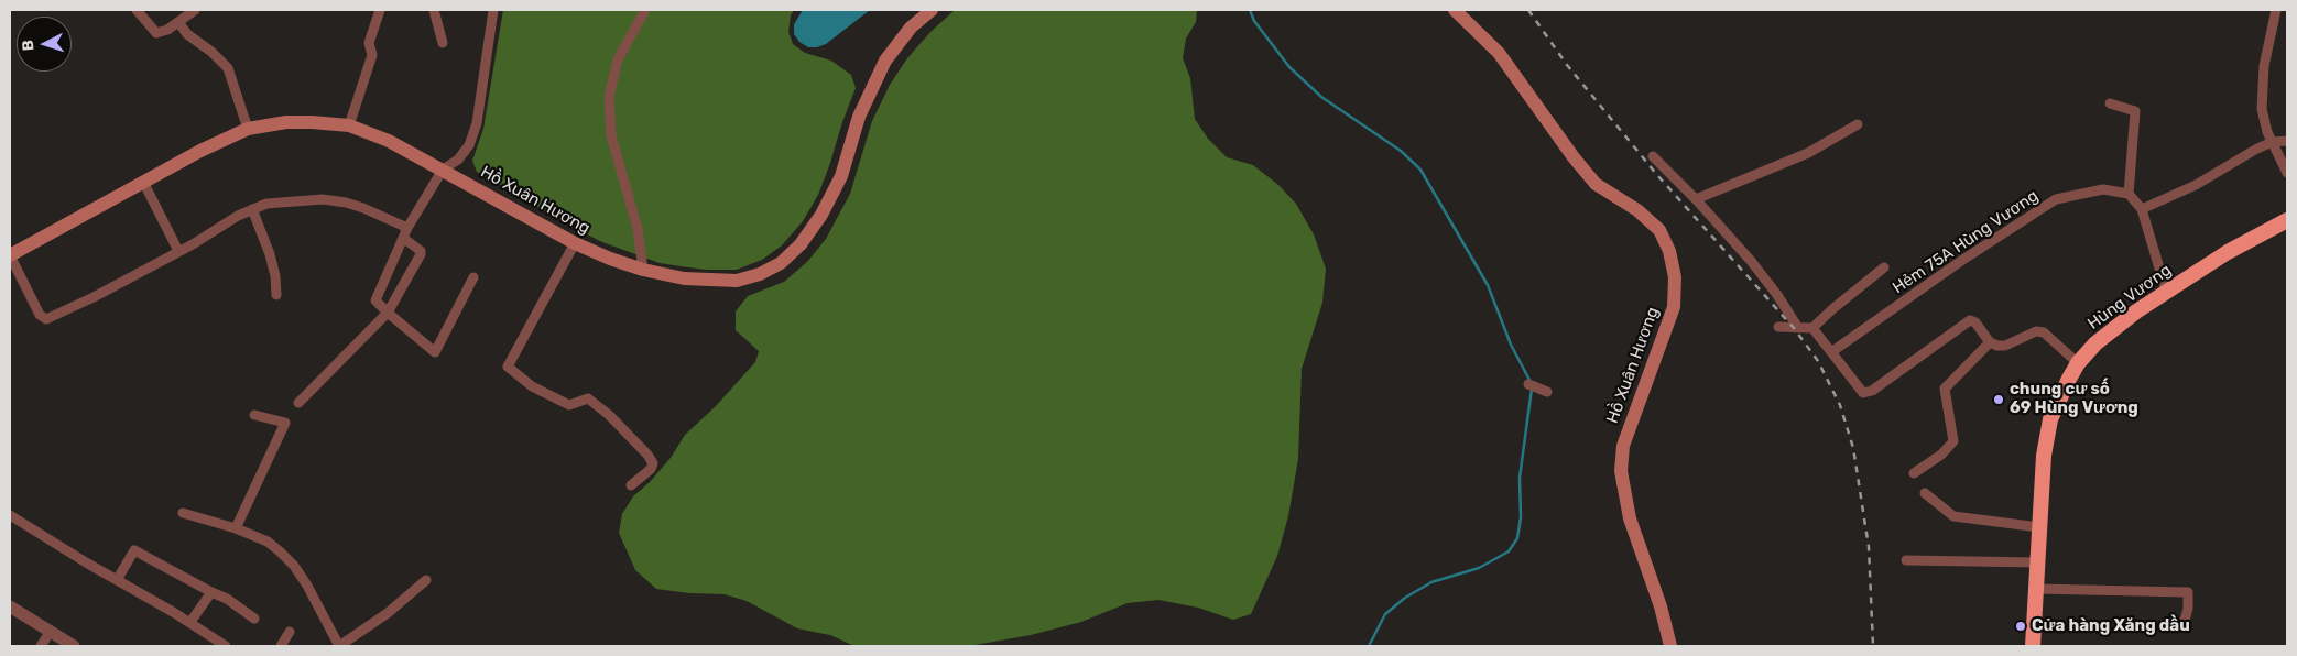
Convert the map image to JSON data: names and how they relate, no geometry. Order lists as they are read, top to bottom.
{
  "streets": {
    "highway": ["Hùng Vương"],
    "main road": ["Hồ Xuân Hương"],
    "street": ["Hẻm 75A Hùng Vương"]
  },
  "places": ["chung cư số 69 Hùng Vương", "Cửa hàng Xăng dầu"],
  "north": "left"
}
